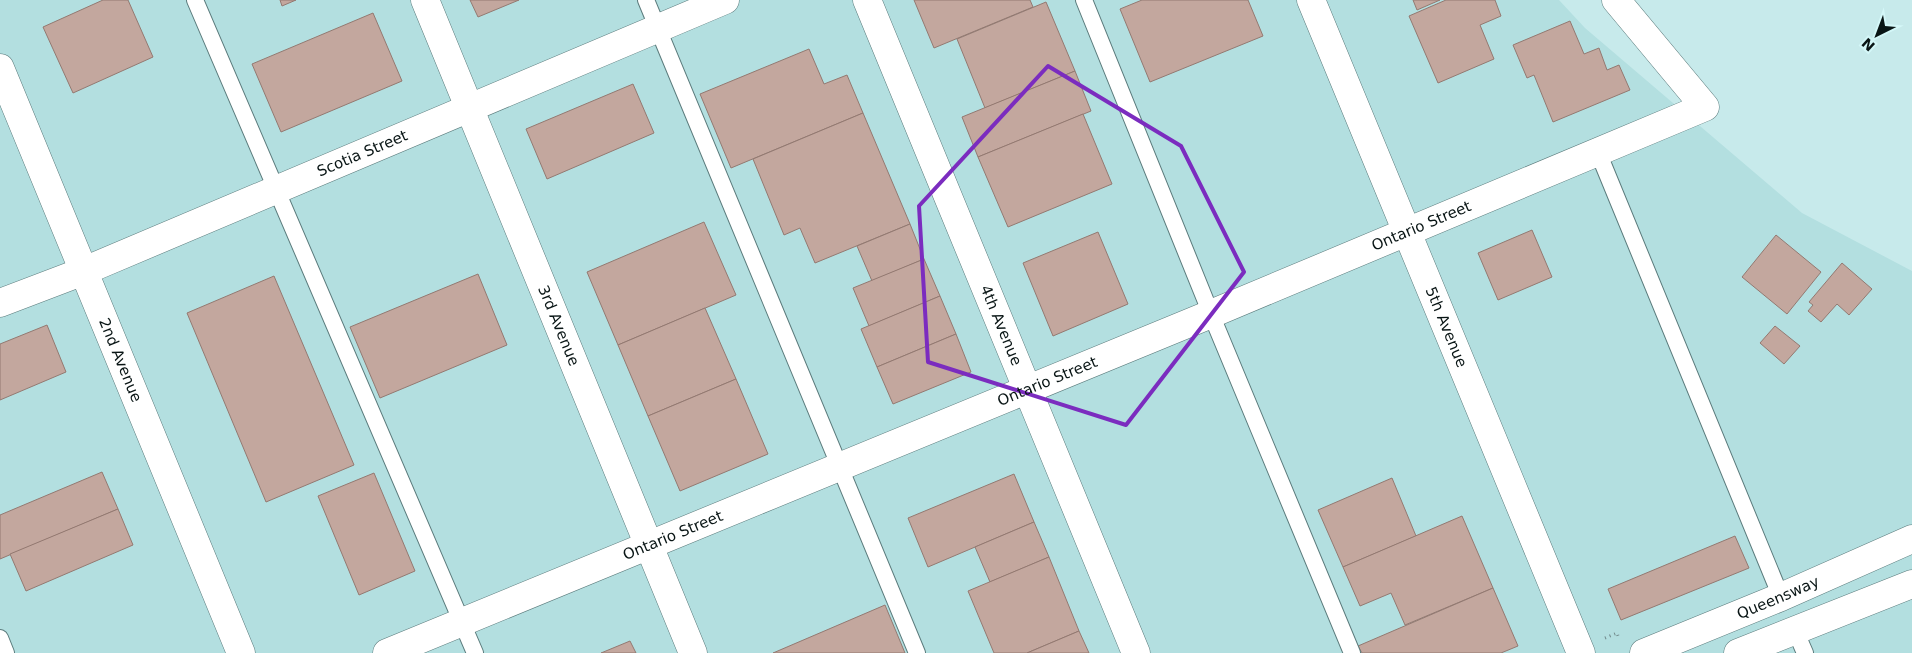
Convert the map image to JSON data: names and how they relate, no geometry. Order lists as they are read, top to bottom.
{
  "streets": {
    "street": [
      "Scotia Street",
      "Ontario Street",
      "4th Avenue",
      "5th Avenue",
      "3rd Avenue",
      "2nd Avenue",
      "Queensway"
    ]
  },
  "crossings": [
    ["Scotia Street", "3rd Avenue"],
    ["Scotia Street", "2nd Avenue"],
    ["Ontario Street", "4th Avenue"],
    ["Ontario Street", "5th Avenue"],
    ["Ontario Street", "3rd Avenue"]
  ],
  "north": "bottom left"
}
